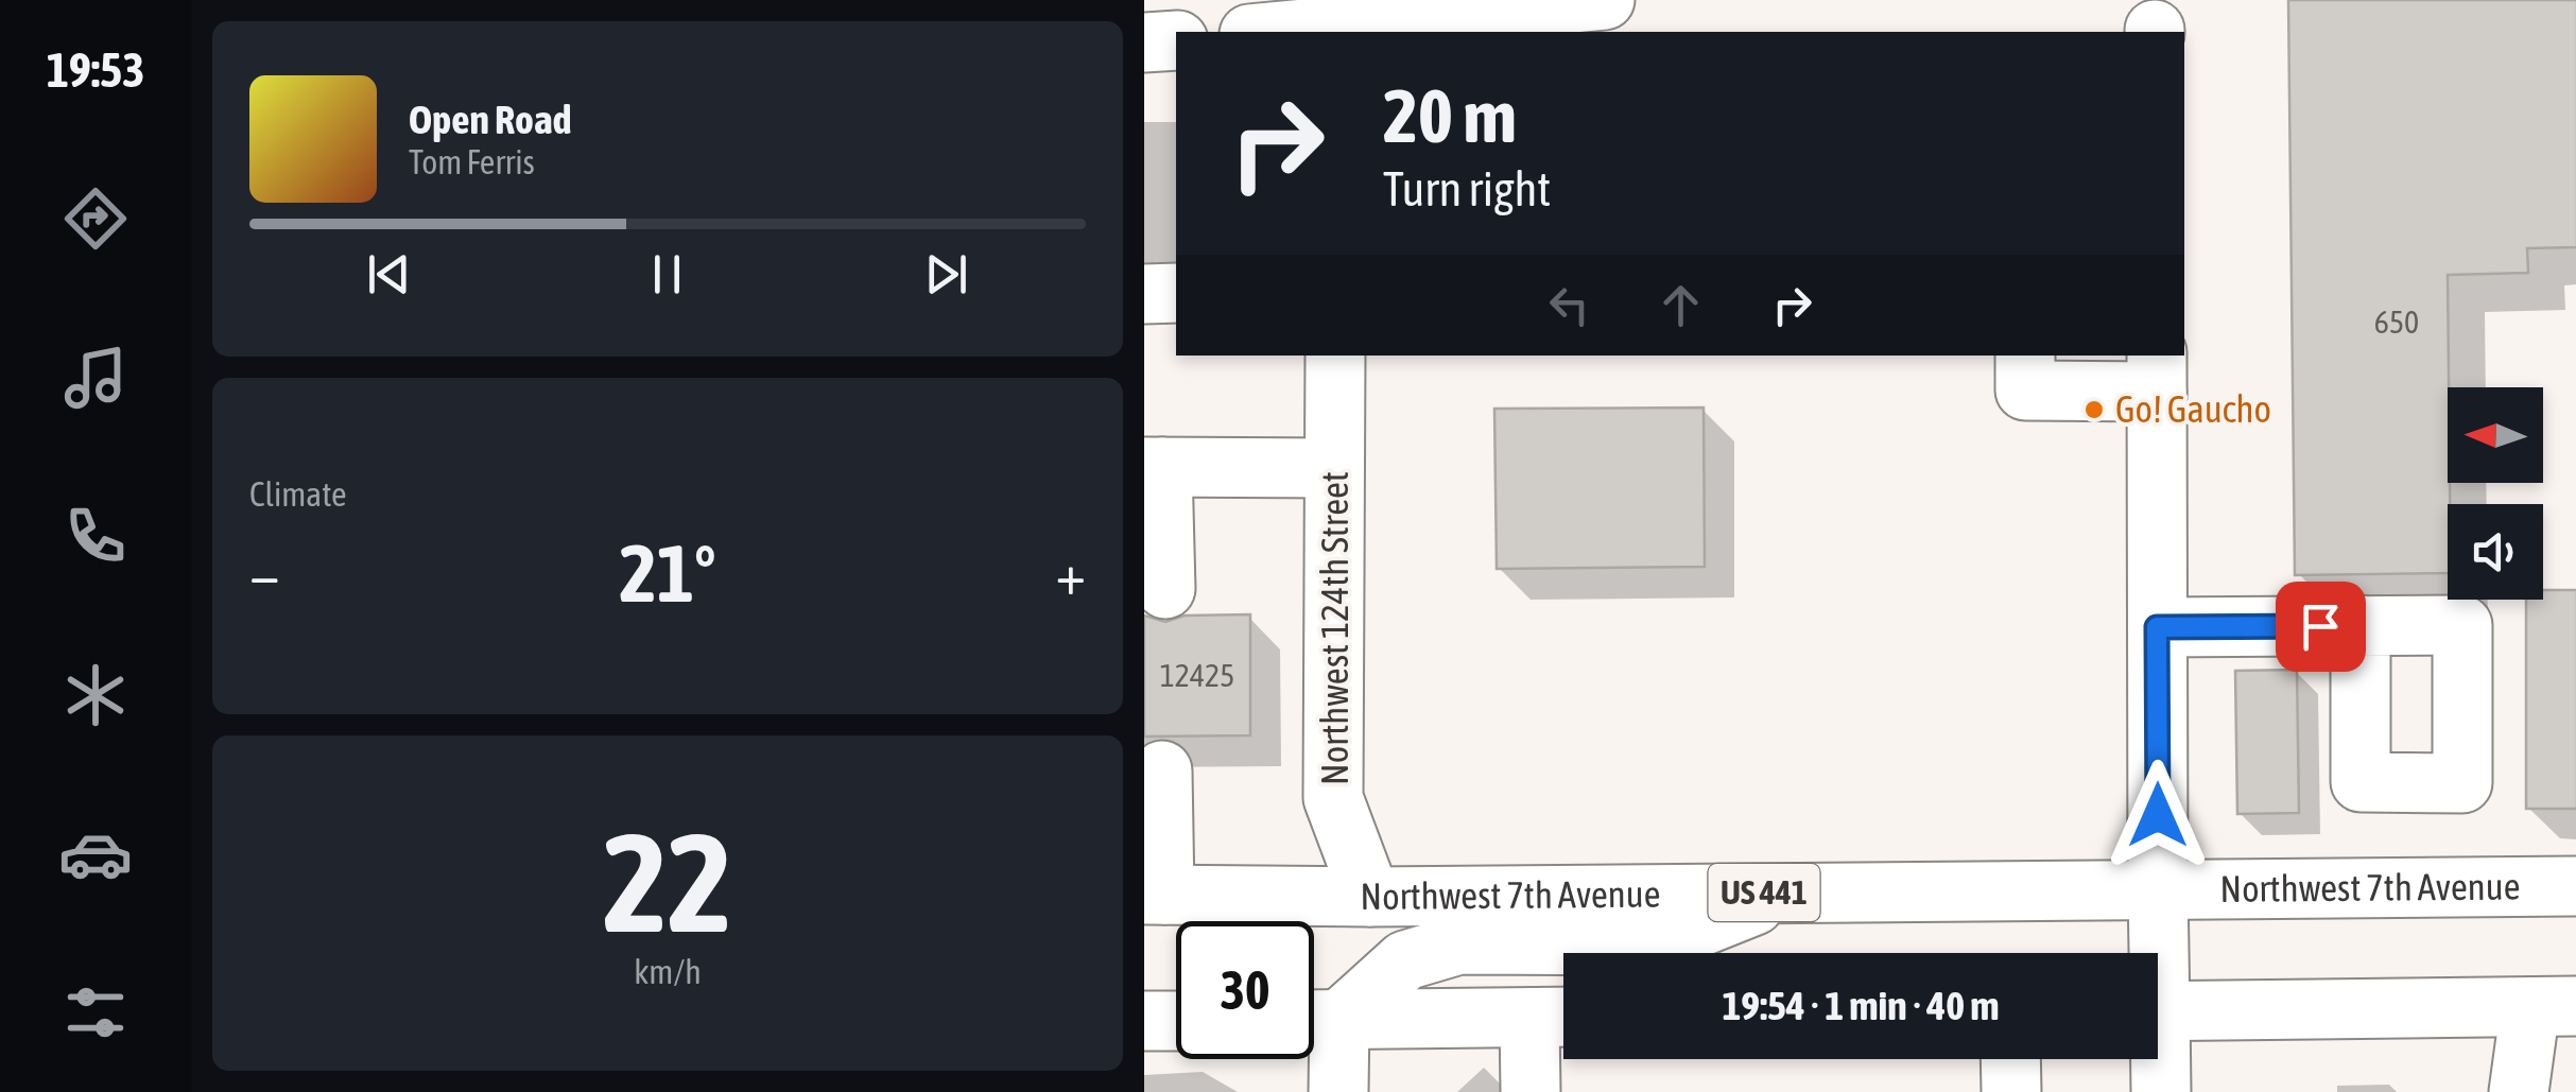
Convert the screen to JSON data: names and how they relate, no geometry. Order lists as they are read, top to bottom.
{
  "streets": {
    "main road": ["Northwest 124th Street", "Northwest 7th Avenue", "US 441"]
  },
  "crossings": [
    ["Northwest 124th Street", "Northwest 7th Avenue"]
  ],
  "places": ["Go! Gaucho"],
  "house_numbers": ["650", "12425"],
  "north": "left",
  "page": {
    "tabs": "19:53",
    "turn": ["20 m", "Turn right"],
    "song": ["Open Road", "Tom Ferris"],
    "tile": [
      "Climate",
      ["22", "km/h"]
    ],
    "heat": ["−", "21°", "+"],
    "limit": "30",
    "trip": "19:54 · 1 min · 40 m"
  }
}
